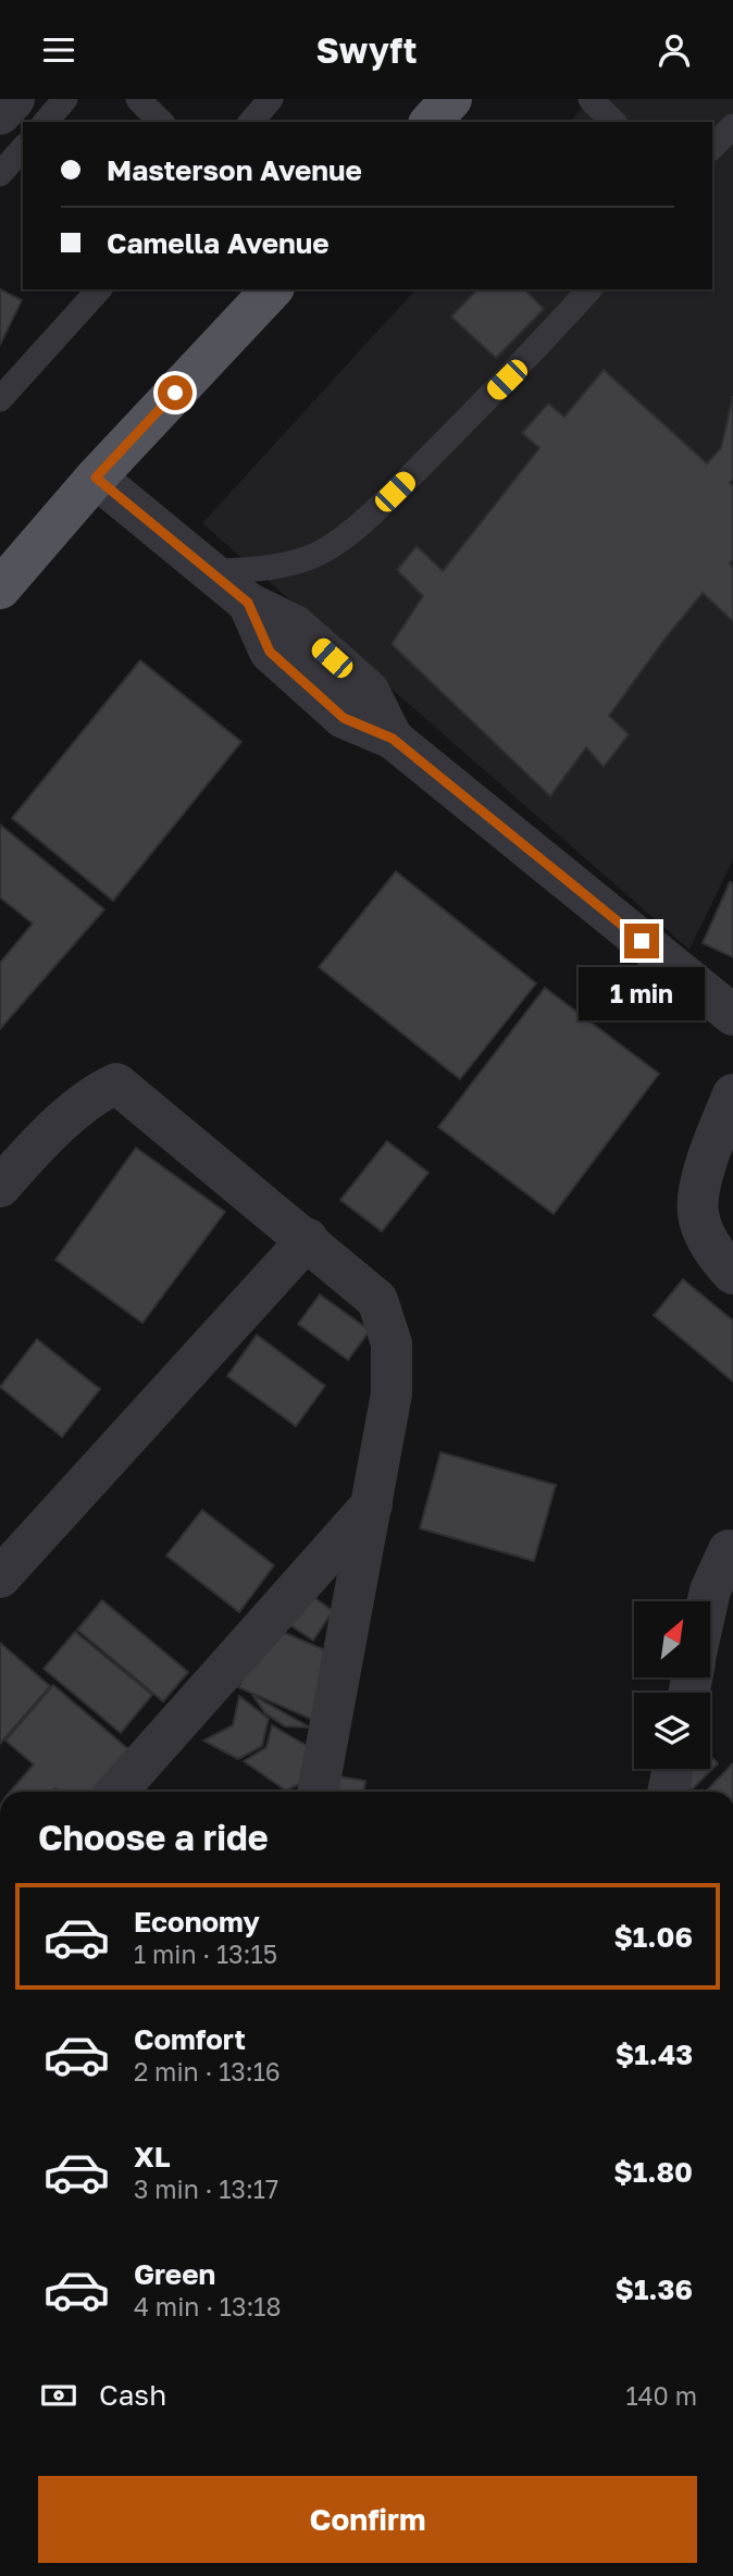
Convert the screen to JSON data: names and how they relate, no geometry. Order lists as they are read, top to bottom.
{
  "north": "top right",
  "page": {
    "header": "Swyft",
    "banner": ["Masterson Avenue", "Camella Avenue"],
    "bubble": "1 min",
    "heading": "Choose a ride",
    "list": [
      {
        "name": "Economy",
        "note": "1 min · 13:15",
        "value": "$1.06"
      },
      {
        "name": "Comfort",
        "note": "2 min · 13:16",
        "value": "$1.43"
      },
      {
        "name": "XL",
        "note": "3 min · 13:17",
        "value": "$1.80"
      },
      {
        "name": "Green",
        "note": "4 min · 13:18",
        "value": "$1.36"
      }
    ],
    "pay": ["Cash", "140 m"],
    "buttons": "Confirm"
  }
}
